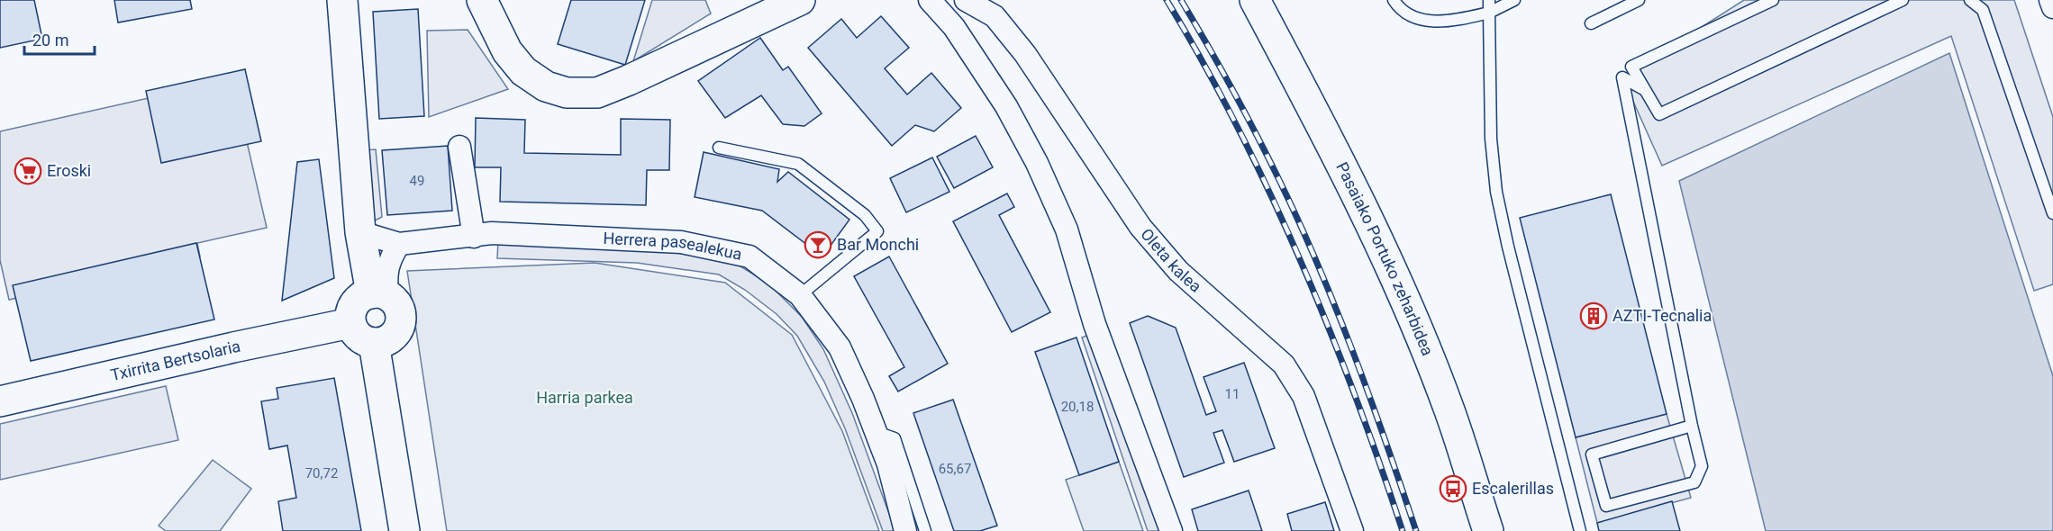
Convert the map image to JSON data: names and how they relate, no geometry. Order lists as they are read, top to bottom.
{
  "streets": {
    "street": [
      "Herrera pasealekua",
      "Oleta kalea",
      "Pasaiako Portuko zeharbidea",
      "Txirrita Bertsolaria"
    ]
  },
  "parks": ["Harria parkea"],
  "places": {
    "supermarket": ["Eroski"],
    "bar": ["Bar Monchi"],
    "building": ["AZTI-Tecnalia"],
    "bus stop": ["Escalerillas"]
  },
  "house_numbers": [
    "49",
    "11",
    "20,18",
    "65,67",
    "70,72"
  ],
  "scale_bar": "20 m"
}
